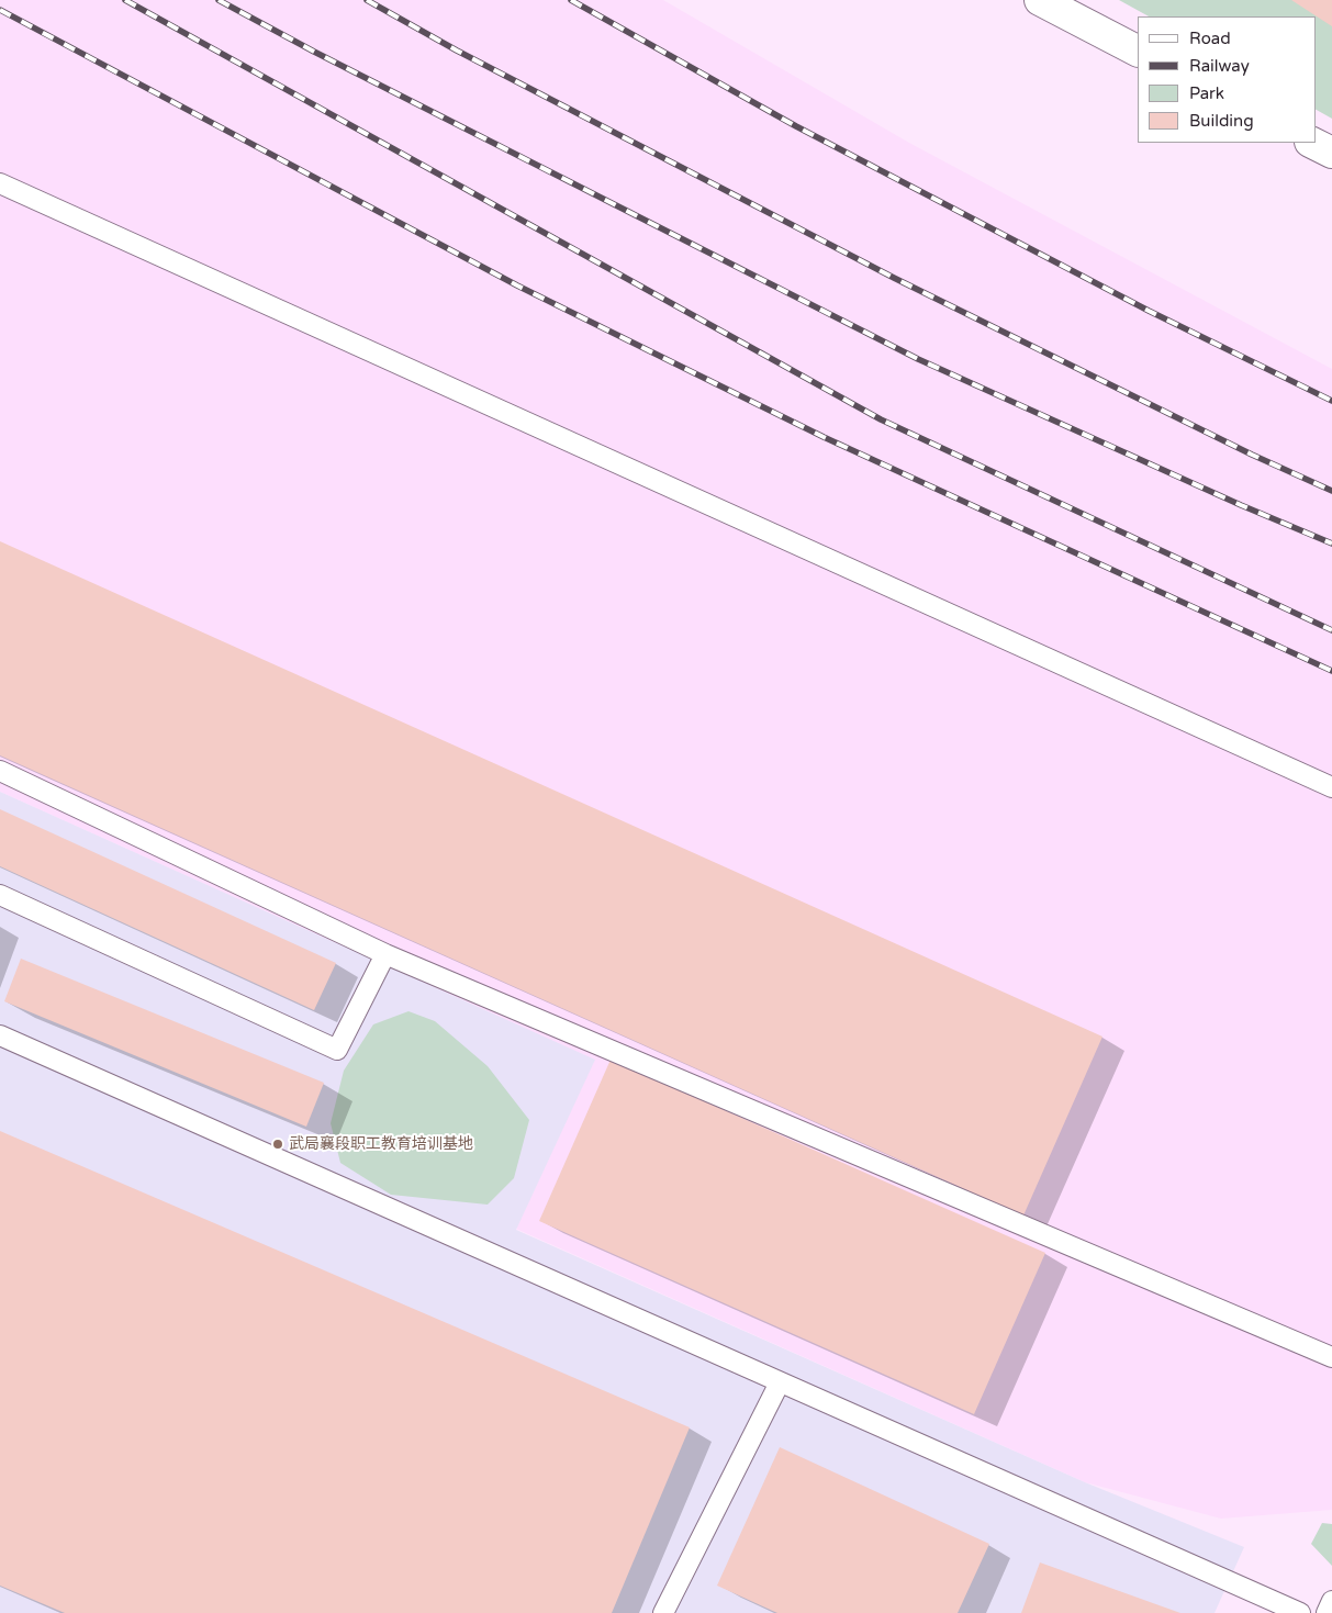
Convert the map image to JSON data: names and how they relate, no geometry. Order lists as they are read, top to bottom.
{
  "places": ["武局襄段职工教育培训基地"],
  "legend": [
    "Road",
    "Railway",
    "Park",
    "Building"
  ]
}
